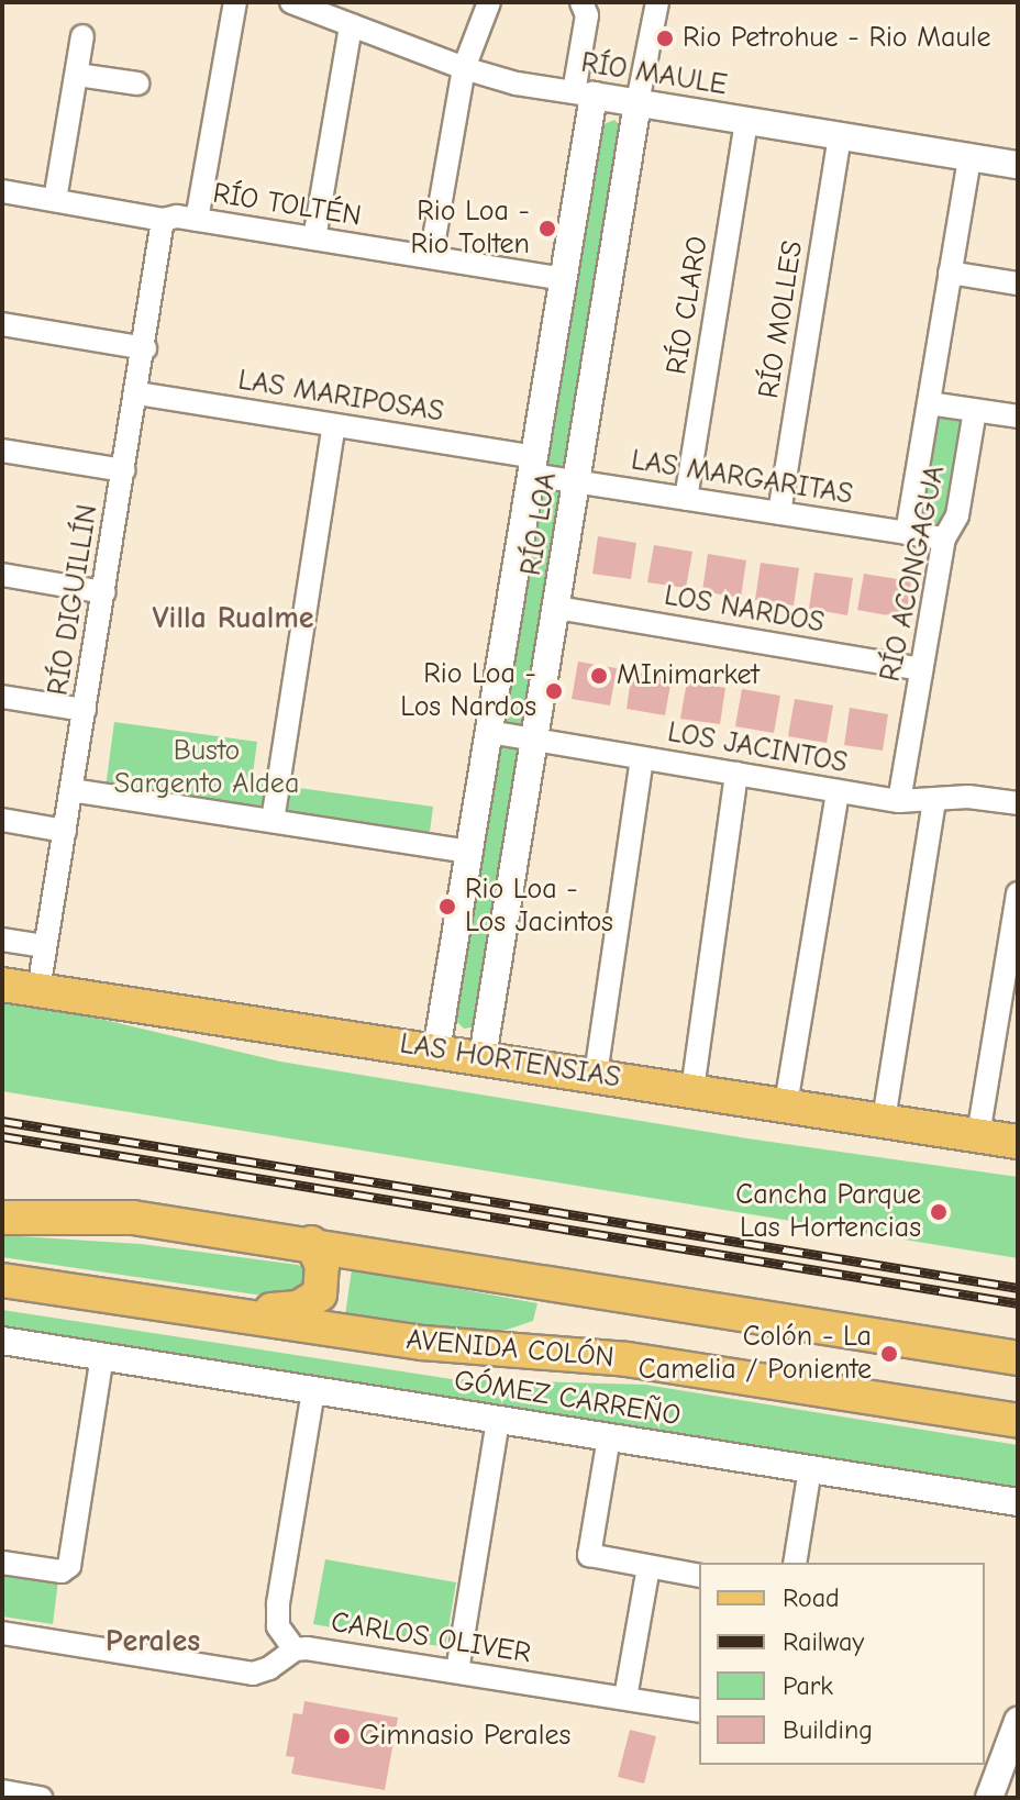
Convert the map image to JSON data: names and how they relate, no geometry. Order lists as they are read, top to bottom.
{
  "streets": {
    "main road": ["LAS HORTENSIAS", "AVENIDA COLÓN"],
    "street": [
      "RÍO MAULE",
      "RÍO TOLTÉN",
      "RÍO CLARO",
      "RÍO MOLLES",
      "LAS MARIPOSAS",
      "LAS MARGARITAS",
      "RÍO LOA",
      "RÍO ACONGAGUA",
      "RÍO DIGUILLÍN",
      "LOS NARDOS",
      "LOS JACINTOS",
      "GÓMEZ CARREÑO",
      "CARLOS OLIVER"
    ]
  },
  "crossings": [
    ["RÍO MAULE", "RÍO CLARO"],
    ["RÍO MAULE", "RÍO MOLLES"],
    ["RÍO MAULE", "RÍO LOA"],
    ["RÍO MAULE", "RÍO ACONGAGUA"],
    ["RÍO TOLTÉN", "RÍO LOA"],
    ["RÍO TOLTÉN", "RÍO DIGUILLÍN"],
    ["RÍO CLARO", "LAS MARGARITAS"],
    ["RÍO MOLLES", "LAS MARGARITAS"],
    ["LAS MARIPOSAS", "LAS MARGARITAS"],
    ["LAS MARIPOSAS", "RÍO LOA"],
    ["LAS MARIPOSAS", "RÍO DIGUILLÍN"],
    ["LAS MARGARITAS", "RÍO LOA"],
    ["LAS MARGARITAS", "RÍO ACONGAGUA"],
    ["RÍO LOA", "LOS NARDOS"],
    ["RÍO LOA", "LOS JACINTOS"],
    ["RÍO LOA", "LAS HORTENSIAS"],
    ["RÍO ACONGAGUA", "LOS NARDOS"],
    ["RÍO ACONGAGUA", "LOS JACINTOS"],
    ["RÍO DIGUILLÍN", "LAS HORTENSIAS"]
  ],
  "districts": ["Villa Rualme", "Perales"],
  "parks": ["Busto Sargento Aldea"],
  "places": [
    "Rio Petrohue - Rio Maule",
    "Rio Loa - Rio Tolten",
    "MInimarket",
    "Rio Loa - Los Nardos",
    "Rio Loa - Los Jacintos",
    "Cancha Parque Las Hortencias",
    "Colón - La Camelia / Poniente",
    "Gimnasio Perales"
  ],
  "legend": [
    "Road",
    "Railway",
    "Park",
    "Building"
  ]
}
